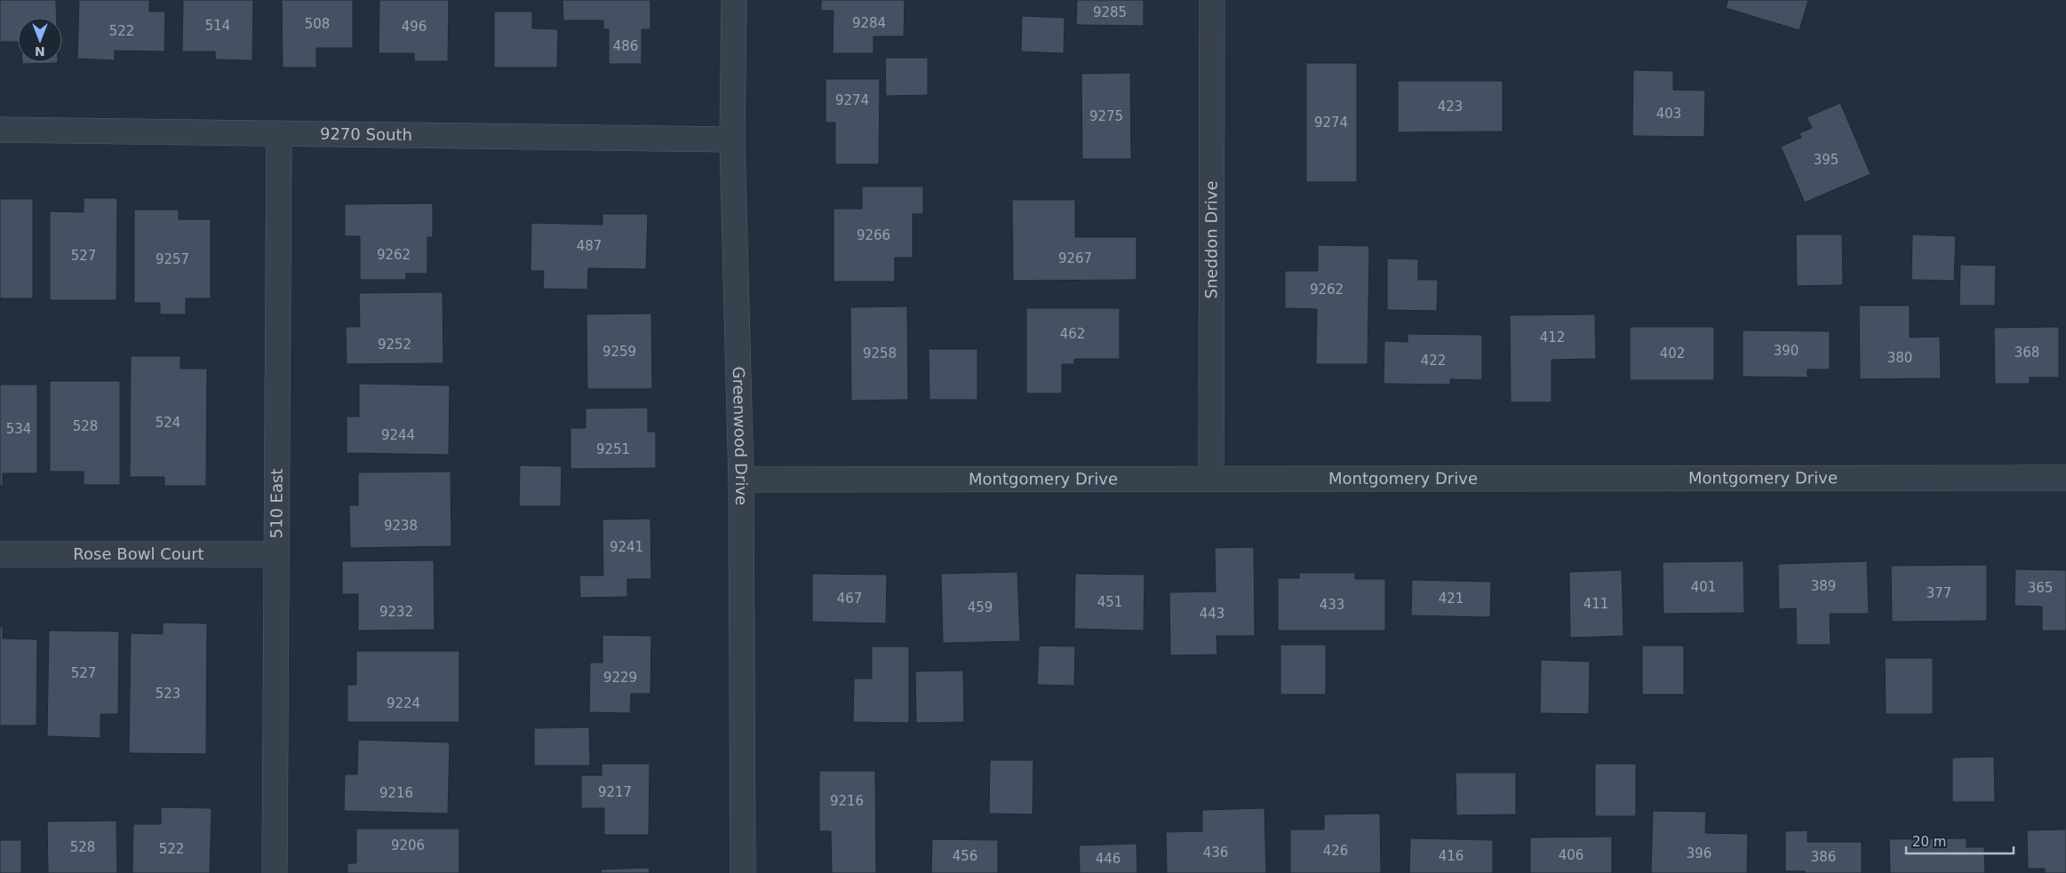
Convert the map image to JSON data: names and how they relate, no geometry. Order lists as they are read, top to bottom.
{
  "streets": {
    "street": [
      "9270 South",
      "Sneddon Drive",
      "Greenwood Drive",
      "Montgomery Drive",
      "510 East",
      "Rose Bowl Court"
    ]
  },
  "crossings": [
    ["9270 South", "Greenwood Drive"],
    ["9270 South", "510 East"],
    ["Sneddon Drive", "Montgomery Drive"],
    ["Greenwood Drive", "Montgomery Drive"],
    ["510 East", "Rose Bowl Court"]
  ],
  "house_numbers": [
    "9285",
    "9284",
    "508",
    "514",
    "496",
    "522",
    "486",
    "9274",
    "423",
    "403",
    "9275",
    "9274",
    "395",
    "9266",
    "487",
    "9262",
    "527",
    "9267",
    "9257",
    "9262",
    "462",
    "412",
    "9252",
    "390",
    "9259",
    "368",
    "9258",
    "402",
    "380",
    "422",
    "524",
    "528",
    "534",
    "9244",
    "9251",
    "9238",
    "9241",
    "389",
    "401",
    "365",
    "377",
    "467",
    "421",
    "451",
    "411",
    "433",
    "459",
    "9232",
    "443",
    "527",
    "9229",
    "523",
    "9224",
    "9217",
    "9216",
    "9216",
    "9206",
    "528",
    "522",
    "426",
    "436",
    "396",
    "406",
    "456",
    "416",
    "386",
    "446"
  ],
  "scale_bar": "20 m",
  "north": "bottom"
}
